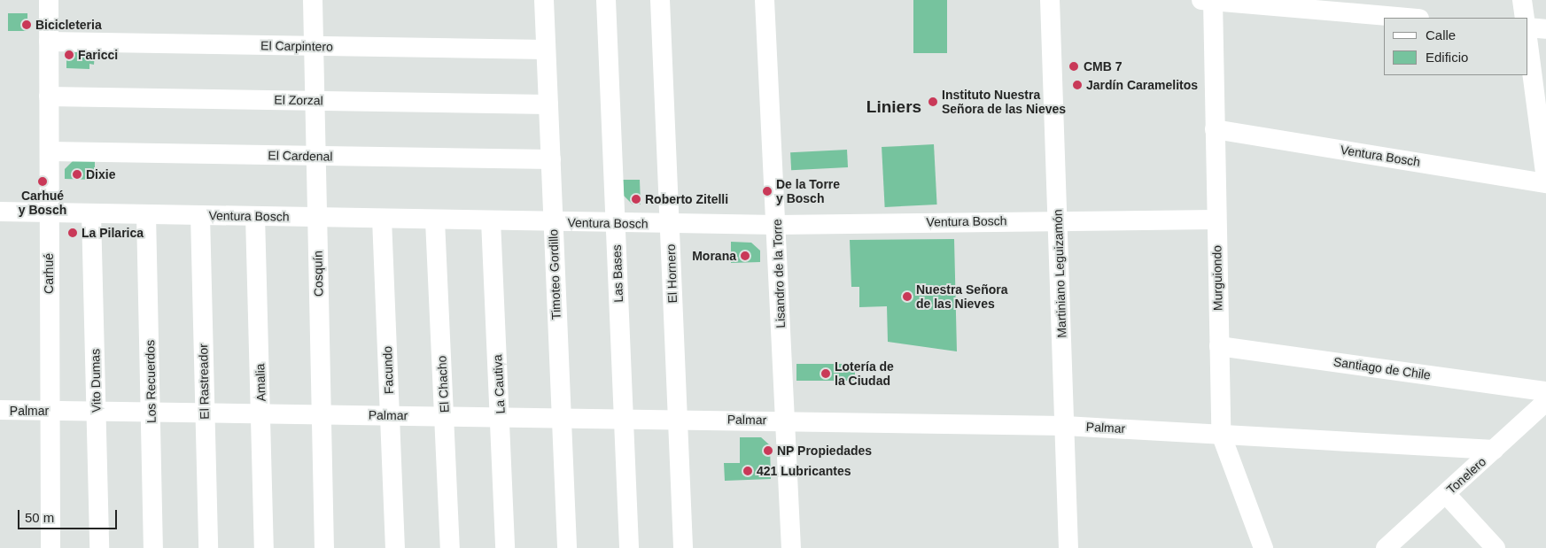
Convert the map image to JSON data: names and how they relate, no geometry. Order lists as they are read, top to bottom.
{
  "streets": {
    "street": [
      "El Carpintero",
      "El Zorzal",
      "El Cardenal",
      "Ventura Bosch",
      "Carhué",
      "Cosquín",
      "Las Bases",
      "El Hornero",
      "Lisandro de la Torre",
      "Martiniano Leguizamón",
      "Timoteo Gordillo",
      "Murguiondo",
      "Santiago de Chile",
      "Facundo",
      "Vito Dumas",
      "Los Recuerdos",
      "El Rastreador",
      "Amalia",
      "El Chacho",
      "La Cautiva",
      "Palmar",
      "Tonelero"
    ]
  },
  "crossings": [
    ["El Carpintero", "Carhué"],
    ["El Carpintero", "Cosquín"],
    ["El Carpintero", "Timoteo Gordillo"],
    ["El Zorzal", "Carhué"],
    ["El Zorzal", "Cosquín"],
    ["El Zorzal", "Timoteo Gordillo"],
    ["El Cardenal", "Carhué"],
    ["El Cardenal", "Cosquín"],
    ["El Cardenal", "Timoteo Gordillo"],
    ["Ventura Bosch", "Carhué"],
    ["Ventura Bosch", "Cosquín"],
    ["Ventura Bosch", "Las Bases"],
    ["Ventura Bosch", "El Hornero"],
    ["Ventura Bosch", "Lisandro de la Torre"],
    ["Ventura Bosch", "Martiniano Leguizamón"],
    ["Ventura Bosch", "Timoteo Gordillo"],
    ["Ventura Bosch", "Murguiondo"],
    ["Ventura Bosch", "Facundo"],
    ["Ventura Bosch", "Vito Dumas"],
    ["Ventura Bosch", "Los Recuerdos"],
    ["Ventura Bosch", "El Rastreador"],
    ["Ventura Bosch", "Amalia"],
    ["Ventura Bosch", "El Chacho"],
    ["Ventura Bosch", "La Cautiva"],
    ["Carhué", "Palmar"],
    ["Cosquín", "Palmar"],
    ["Las Bases", "Palmar"],
    ["El Hornero", "Palmar"],
    ["Lisandro de la Torre", "Palmar"],
    ["Martiniano Leguizamón", "Palmar"],
    ["Timoteo Gordillo", "Palmar"],
    ["Murguiondo", "Santiago de Chile"],
    ["Murguiondo", "Palmar"],
    ["Facundo", "Palmar"],
    ["Vito Dumas", "Palmar"],
    ["Los Recuerdos", "Palmar"],
    ["El Rastreador", "Palmar"],
    ["Amalia", "Palmar"],
    ["El Chacho", "Palmar"],
    ["La Cautiva", "Palmar"],
    ["Palmar", "Tonelero"]
  ],
  "districts": ["Liniers"],
  "places": [
    "Bicicleteria",
    "Faricci",
    "CMB 7",
    "Jardín Caramelitos",
    "Instituto Nuestra Señora de las Nieves",
    "Dixie",
    "Carhué y Bosch",
    "De la Torre y Bosch",
    "Roberto Zitelli",
    "La Pilarica",
    "Morana",
    "Nuestra Señora de las Nieves",
    "Lotería de la Ciudad",
    "NP Propiedades",
    "421 Lubricantes"
  ],
  "legend": ["Calle", "Edificio"],
  "scale_bar": "50 m"
}
